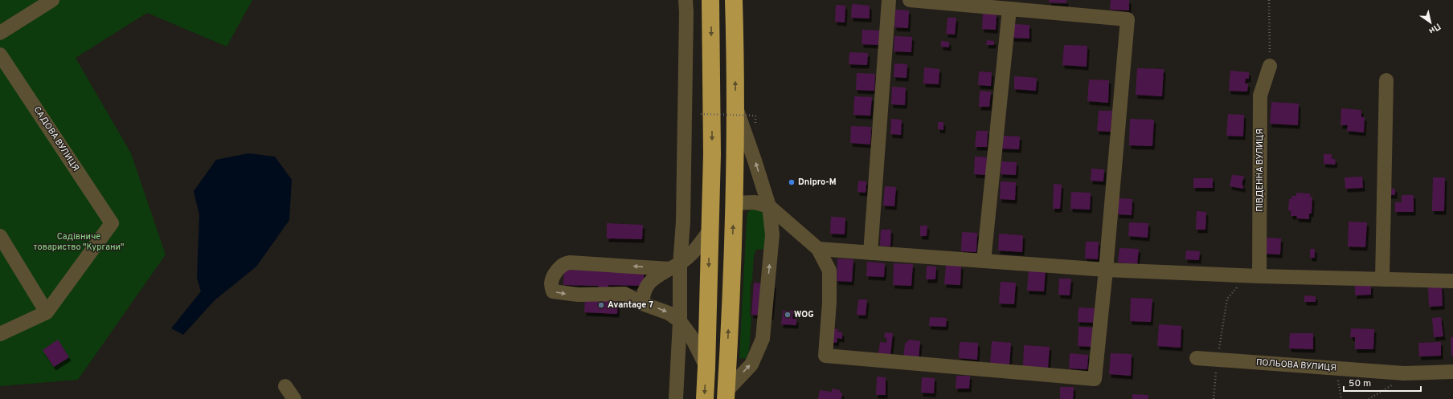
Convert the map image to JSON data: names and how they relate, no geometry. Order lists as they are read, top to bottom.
{
  "streets": {
    "street": ["САДОВА ВУЛИЦЯ", "ПІВДЕННА ВУЛИЦЯ", "ПОЛЬОВА ВУЛИЦЯ"]
  },
  "parks": ["Садівниче товариство \"Кургани\""],
  "places": ["Dnipro-M", "Avantage 7", "WOG"],
  "scale_bar": "50 m",
  "north": "bottom right"
}
